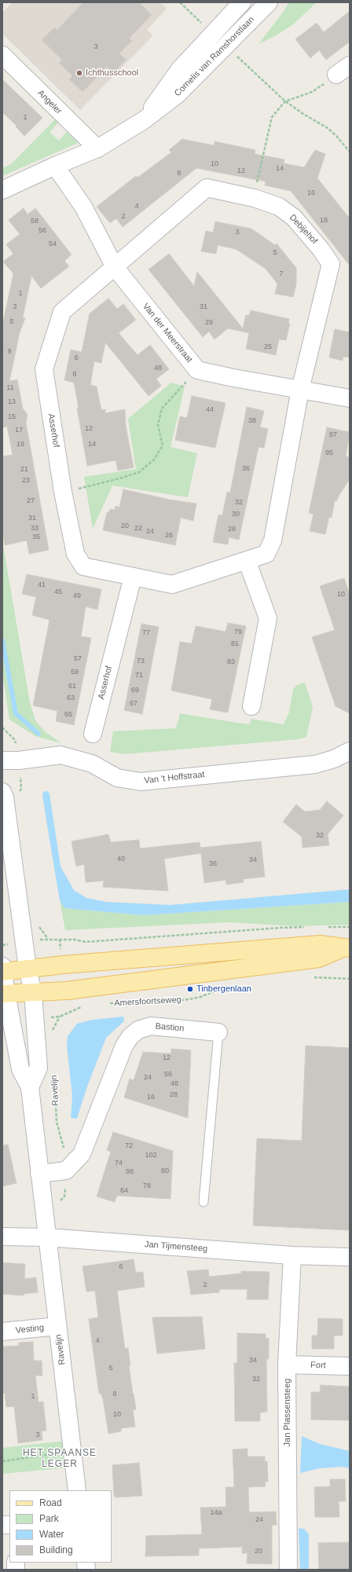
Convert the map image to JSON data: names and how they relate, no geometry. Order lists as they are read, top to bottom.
{
  "streets": {
    "street": [
      "Cornelis van Ramshorstlaan",
      "Angeler",
      "Debijehof",
      "Van der Meerstraat",
      "Asserhof",
      "Van 't Hoffstraat",
      "Bastion",
      "Ravelijn",
      "Jan Tijmensteeg",
      "Vesting",
      "Fort",
      "Jan Plassensteeg"
    ],
    "path": ["Amersfoortseweg"]
  },
  "crossings": [
    ["Cornelis van Ramshorstlaan", "Angeler"],
    ["Cornelis van Ramshorstlaan", "Van der Meerstraat"],
    ["Debijehof", "Van der Meerstraat"],
    ["Debijehof", "Asserhof"],
    ["Van der Meerstraat", "Asserhof"],
    ["Bastion", "Ravelijn"],
    ["Ravelijn", "Jan Tijmensteeg"],
    ["Ravelijn", "Vesting"],
    ["Jan Tijmensteeg", "Jan Plassensteeg"],
    ["Fort", "Jan Plassensteeg"]
  ],
  "districts": ["HET SPAANSE LEGER"],
  "places": ["Ichthusschool", "Tinbergenlaan"],
  "house_numbers": [
    "3",
    "1",
    "10",
    "14",
    "12",
    "8",
    "16",
    "4",
    "2",
    "18",
    "58",
    "56",
    "3",
    "54",
    "5",
    "7",
    "1",
    "3",
    "31",
    "5",
    "29",
    "25",
    "9",
    "6",
    "48",
    "8",
    "11",
    "13",
    "44",
    "15",
    "38",
    "12",
    "17",
    "97",
    "19",
    "14",
    "95",
    "36",
    "21",
    "23",
    "27",
    "32",
    "30",
    "31",
    "20",
    "33",
    "22",
    "28",
    "24",
    "26",
    "35",
    "41",
    "45",
    "10",
    "49",
    "79",
    "77",
    "81",
    "57",
    "73",
    "83",
    "59",
    "71",
    "61",
    "69",
    "63",
    "67",
    "65",
    "32",
    "40",
    "34",
    "36",
    "12",
    "56",
    "24",
    "48",
    "28",
    "16",
    "72",
    "102",
    "74",
    "80",
    "98",
    "78",
    "64",
    "6",
    "2",
    "4",
    "34",
    "6",
    "32",
    "8",
    "1",
    "10",
    "3",
    "14a",
    "24",
    "20"
  ],
  "legend": [
    "Road",
    "Park",
    "Water",
    "Building"
  ]
}
